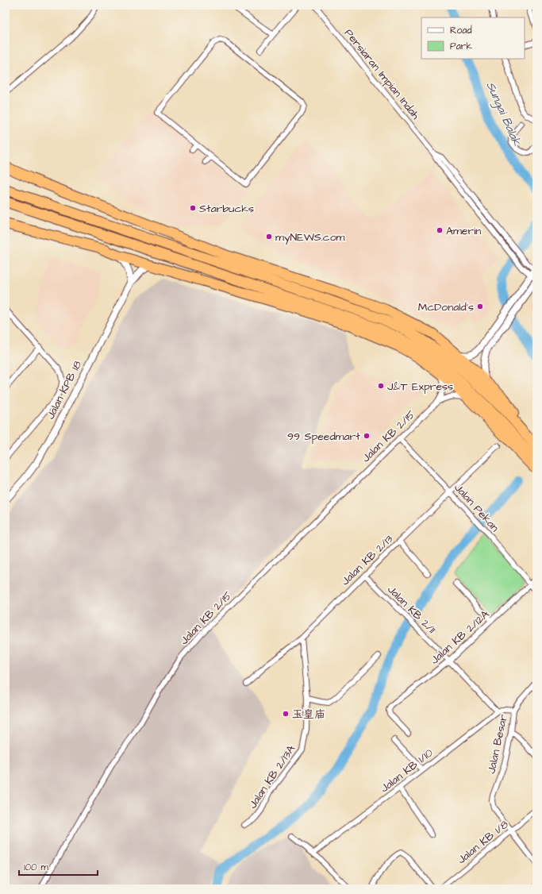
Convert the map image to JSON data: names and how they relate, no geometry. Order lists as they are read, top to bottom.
{
  "streets": {
    "street": [
      "Persiaran Impian Indah",
      "Jalan KPB 18",
      "Jalan KB 2/15",
      "Jalan Pekan",
      "Jalan KB 2/13",
      "Jalan KB 2/11",
      "Jalan KB 2/12A",
      "Jalan Besar",
      "Jalan KB 1/10",
      "Jalan KB 2/13A",
      "Jalan KB 1/8"
    ]
  },
  "crossings": [
    ["Jalan KB 2/15", "Jalan Pekan"],
    ["Jalan Pekan", "Jalan KB 2/13"],
    ["Jalan Pekan", "Jalan KB 2/12A"],
    ["Jalan KB 2/13", "Jalan KB 2/11"],
    ["Jalan KB 2/13", "Jalan KB 2/13A"],
    ["Jalan KB 2/11", "Jalan KB 2/12A"],
    ["Jalan KB 2/11", "Jalan KB 1/10"],
    ["Jalan Besar", "Jalan KB 1/10"],
    ["Jalan Besar", "Jalan KB 1/8"]
  ],
  "water": ["Sungai Balak"],
  "places": [
    "Starbucks",
    "Amerin",
    "myNEWS.com",
    "McDonald's",
    "J&T Express",
    "99 Speedmart",
    "玉皇庙"
  ],
  "legend": ["Road", "Park"],
  "scale_bar": "100 m"
}
